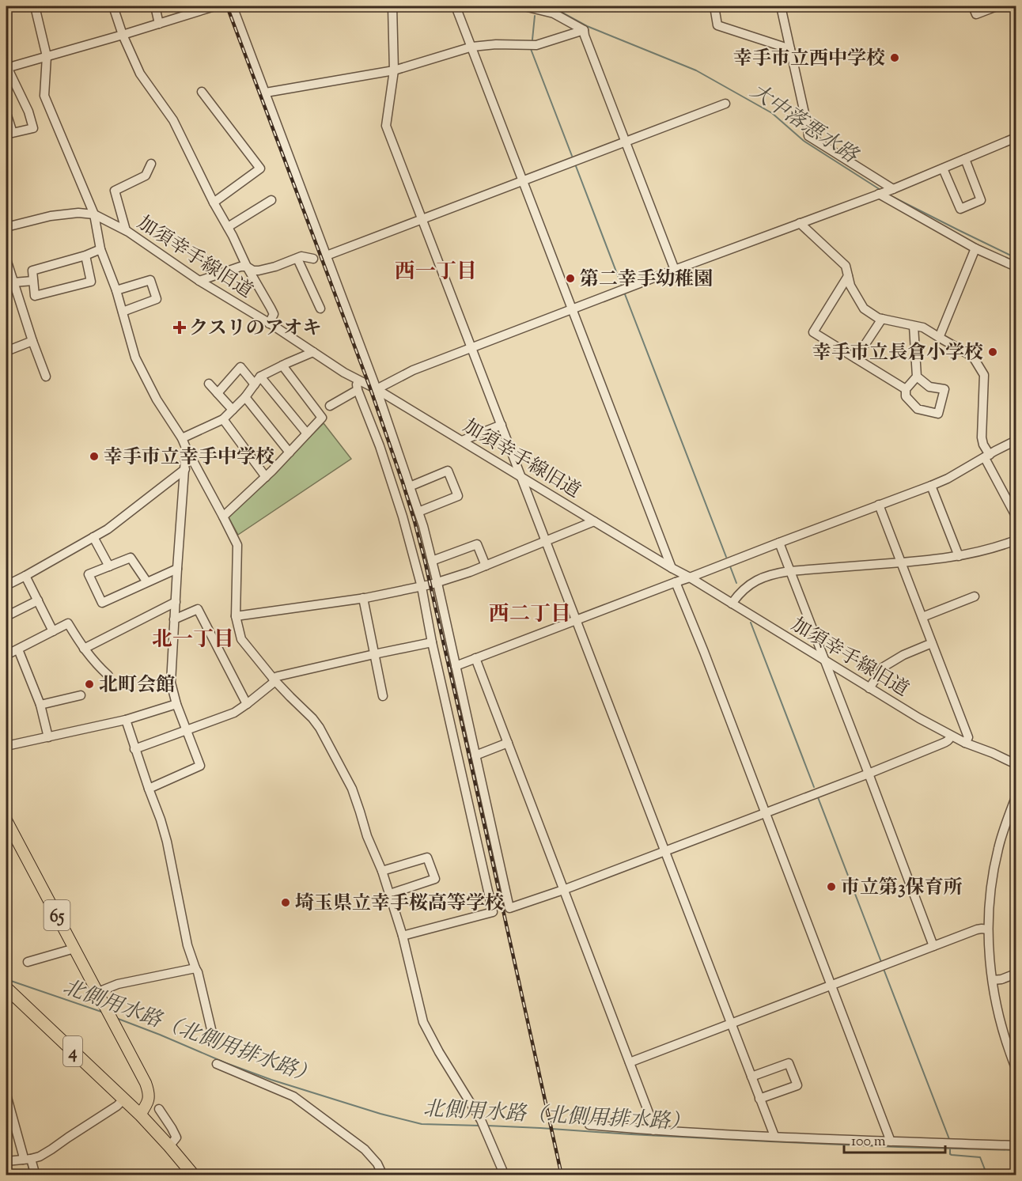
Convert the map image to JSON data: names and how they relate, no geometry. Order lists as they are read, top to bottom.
{
  "streets": {
    "highway": ["4"],
    "main road": ["65"],
    "street": ["加須幸手線旧道"]
  },
  "crossings": [
    ["65", "4"]
  ],
  "districts": ["西一丁目", "西二丁目", "北一丁目"],
  "water": ["大中落悪水路", "北側用水路（北側用排水路）"],
  "places": {
    "other": [
      "幸手市立西中学校",
      "第二幸手幼稚園",
      "幸手市立長倉小学校",
      "幸手市立幸手中学校",
      "北町会館",
      "市立第3保育所",
      "埼玉県立幸手桜高等学校"
    ],
    "health": ["クスリのアオキ"]
  },
  "scale_bar": "100 m"
}
